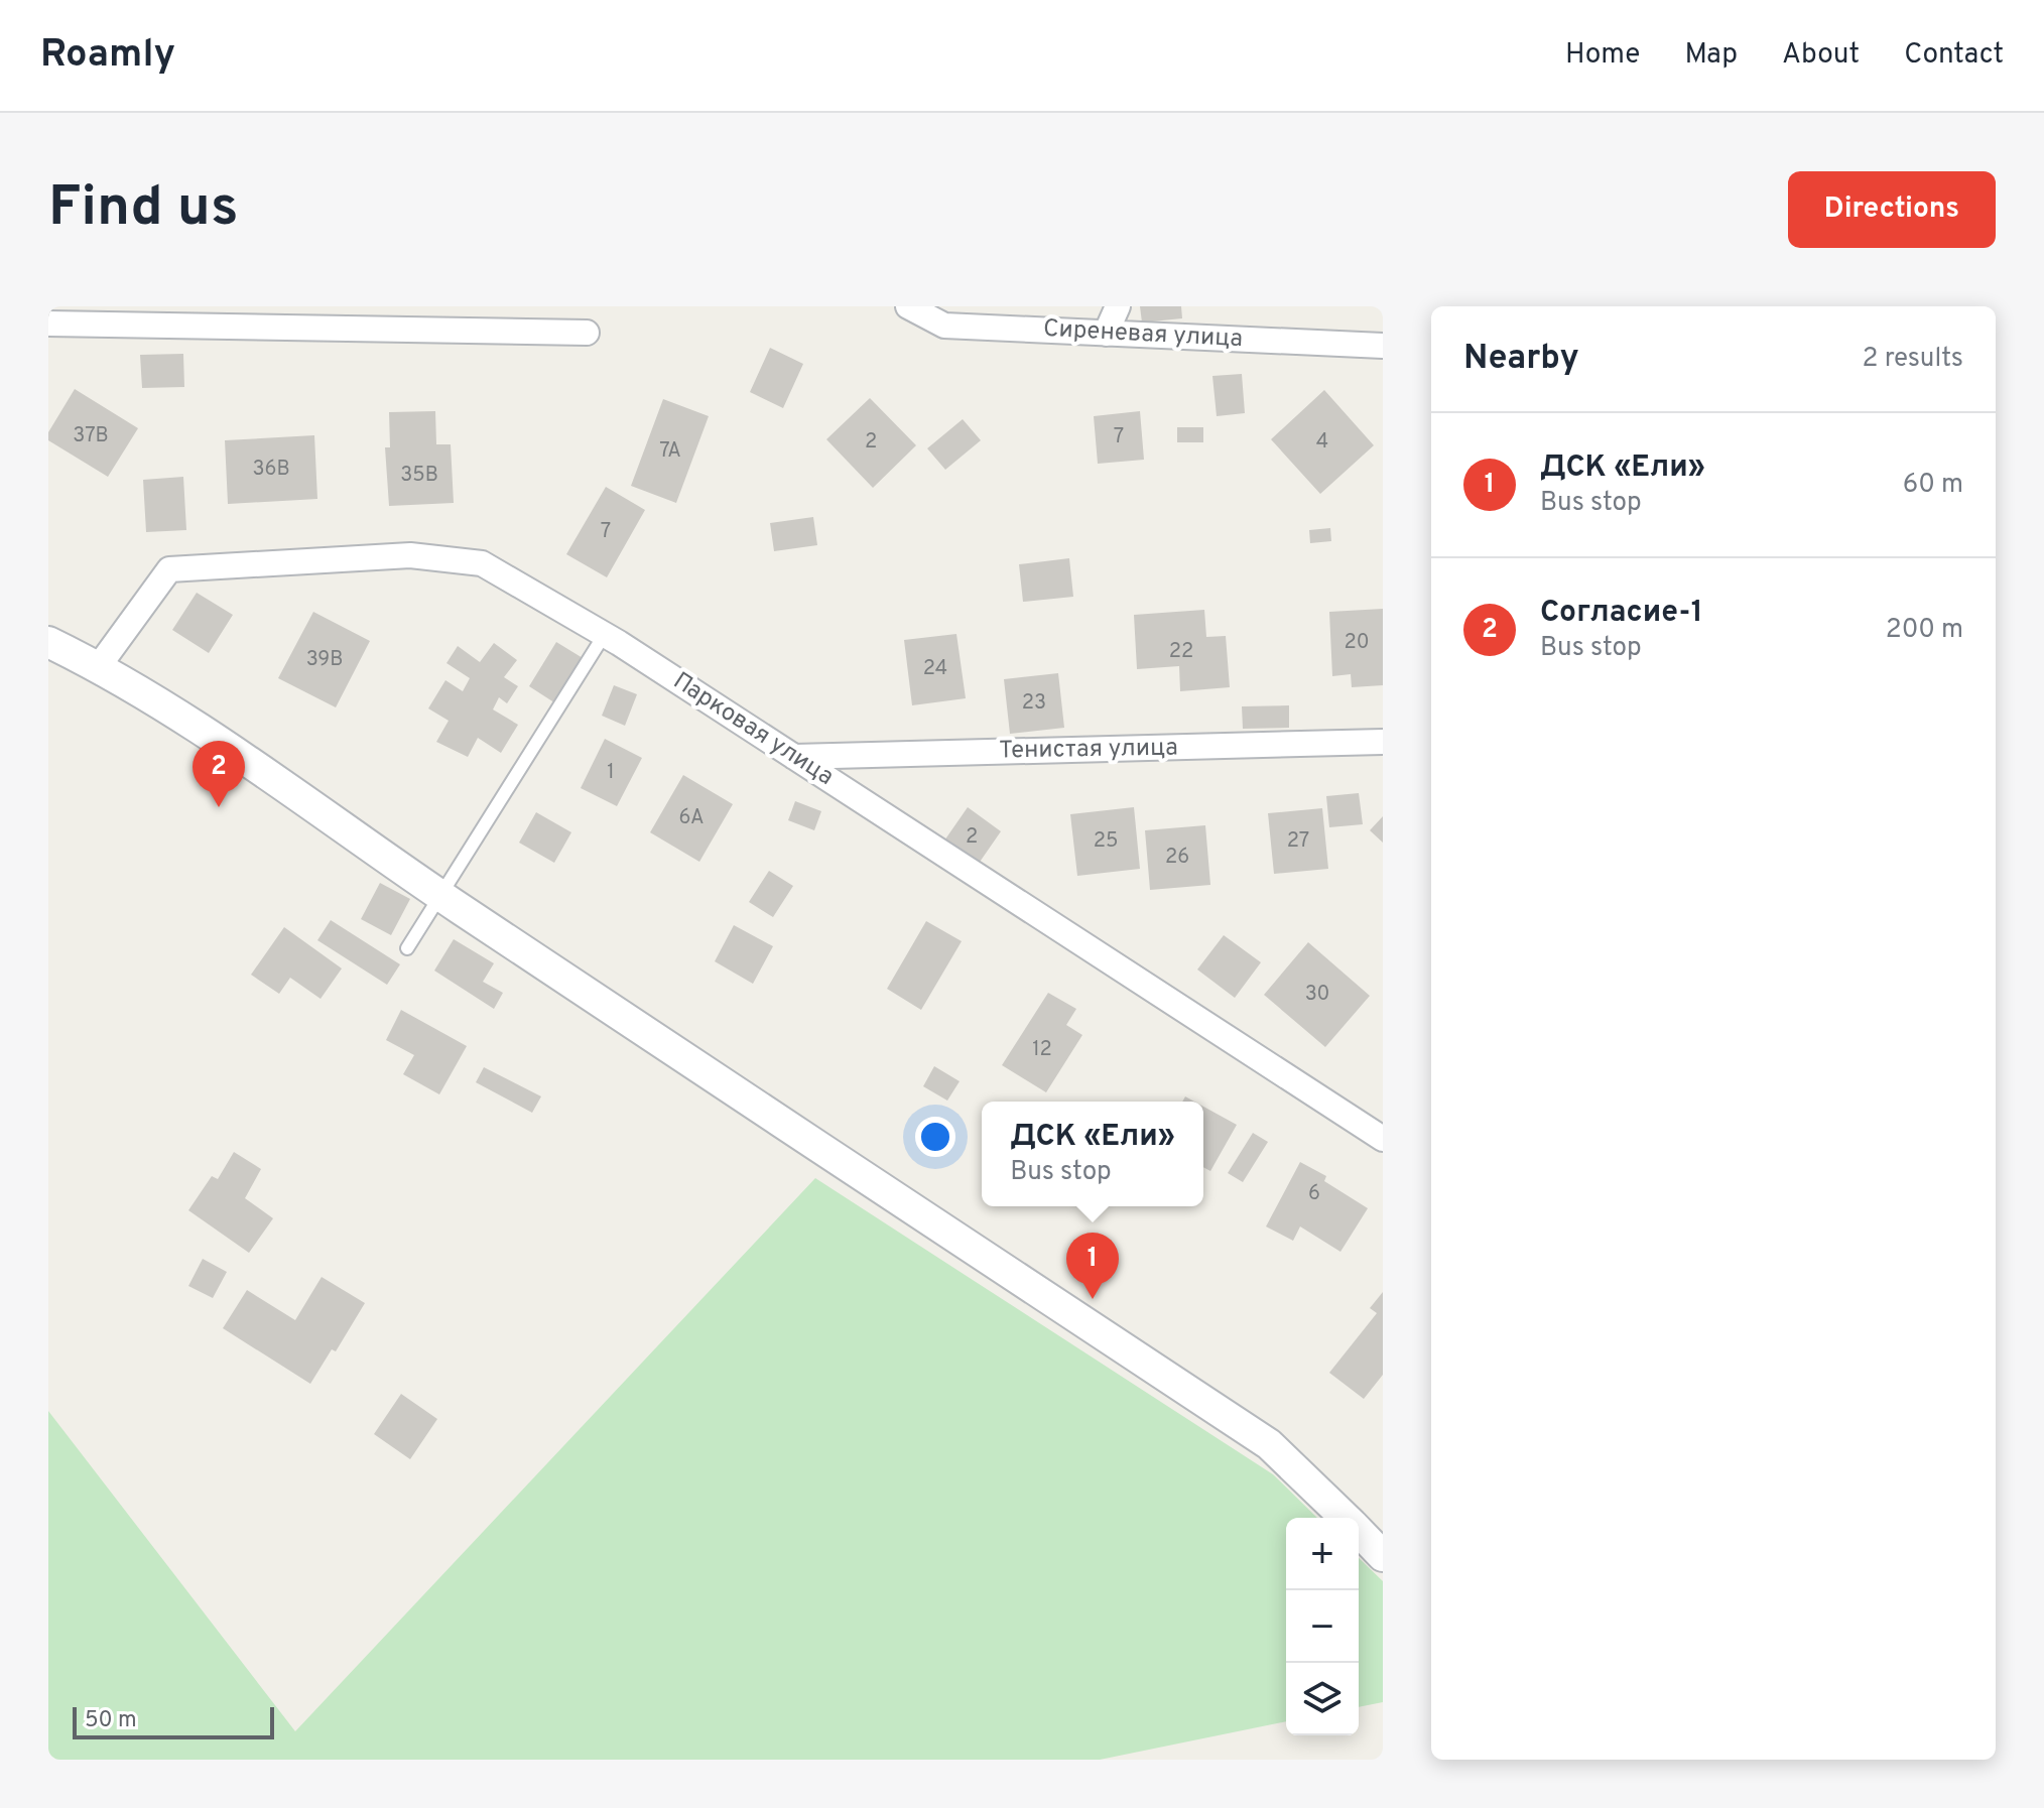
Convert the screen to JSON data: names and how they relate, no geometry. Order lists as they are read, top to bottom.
{
  "streets": {
    "street": ["Сиреневая улица", "Парковая улица", "Тенистая улица"]
  },
  "crossings": [
    ["Парковая улица", "Тенистая улица"]
  ],
  "house_numbers": [
    "37В",
    "7",
    "2",
    "4",
    "7А",
    "36В",
    "35В",
    "7",
    "20",
    "22",
    "39В",
    "24",
    "23",
    "1",
    "6А",
    "2",
    "25",
    "27",
    "26",
    "30",
    "12",
    "6"
  ],
  "scale_bar": "50 m",
  "page": {
    "header": "Roamly",
    "nav": [
      "Home",
      "Map",
      "About",
      "Contact"
    ],
    "buttons": "Directions",
    "title": "Find us",
    "heading": ["Nearby", "2 results"],
    "list": [
      {
        "mark": "1",
        "name": "ДСК «Ели»",
        "note": "Bus stop",
        "value": "60 m"
      },
      {
        "mark": "2",
        "name": "Согласие-1",
        "note": "Bus stop",
        "value": "200 m"
      }
    ],
    "pins": ["2", "1"],
    "popup": ["ДСК «Ели»", "Bus stop"],
    "map_buttons": ["+", "−"],
    "scale": "50 m"
  }
}
